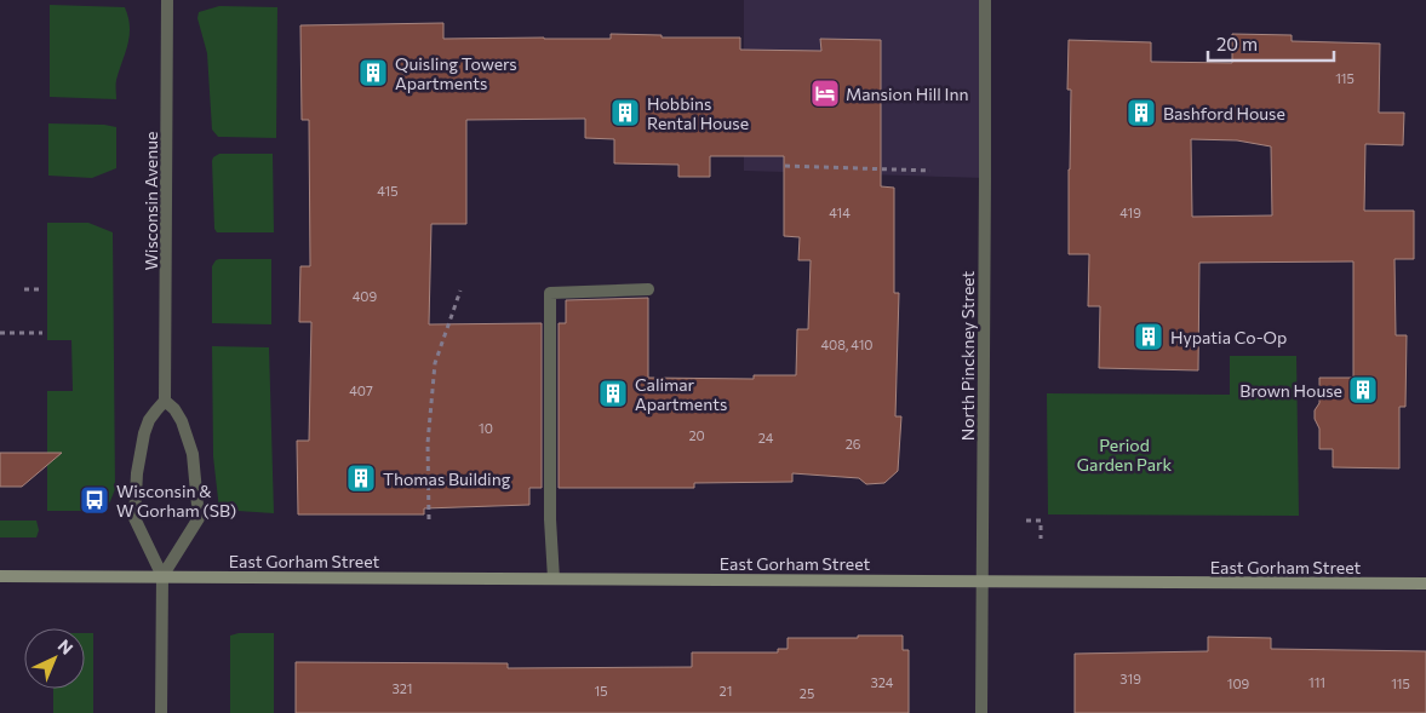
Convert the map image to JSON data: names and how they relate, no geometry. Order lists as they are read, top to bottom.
{
  "streets": {
    "main road": ["East Gorham Street"],
    "street": ["Wisconsin Avenue", "North Pinckney Street"]
  },
  "crossings": [
    ["North Pinckney Street", "East Gorham Street"]
  ],
  "parks": ["Period Garden Park"],
  "places": {
    "building": [
      "Quisling Towers Apartments",
      "Hobbins Rental House",
      "Bashford House",
      "Hypatia Co-Op",
      "Brown House",
      "Calimar Apartments",
      "Thomas Building"
    ],
    "hotel": ["Mansion Hill Inn"],
    "bus stop": ["Wisconsin & W Gorham (SB)"]
  },
  "house_numbers": [
    "115",
    "415",
    "414",
    "419",
    "409",
    "408, 410",
    "407",
    "10",
    "20",
    "24",
    "26",
    "319",
    "324",
    "111",
    "109",
    "115",
    "321",
    "15",
    "21",
    "25"
  ],
  "scale_bar": "20 m",
  "north": "top right"
}
